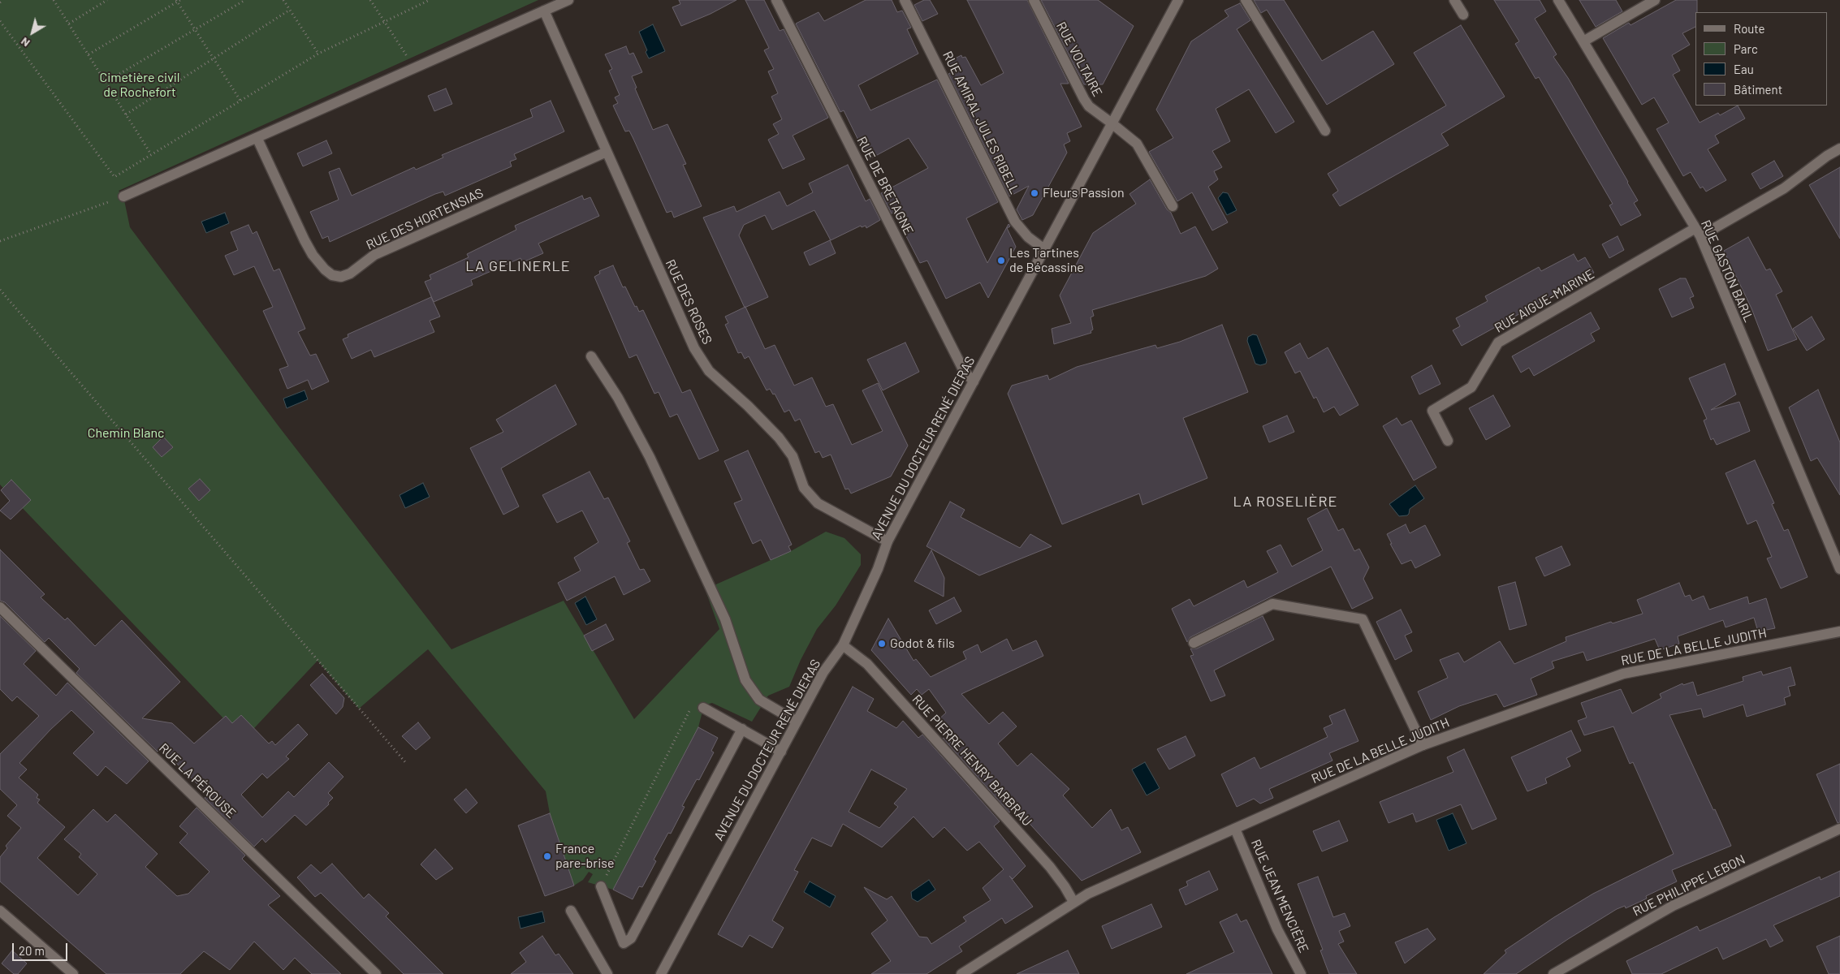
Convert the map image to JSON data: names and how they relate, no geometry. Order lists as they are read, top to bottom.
{
  "streets": {
    "street": [
      "RUE VOLTAIRE",
      "RUE AMIRAL JULES RIBELL",
      "RUE DE BRETAGNE",
      "RUE DES HORTENSIAS",
      "RUE GASTON BARIL",
      "RUE AIGUE-MARINE",
      "RUE DES ROSES",
      "AVENUE DU DOCTEUR RENÉ DIERAS",
      "RUE DE LA BELLE JUDITH",
      "RUE PIERRE HENRY BARBRAU",
      "RUE LA PÉROUSE",
      "RUE PHILIPPE LEBON",
      "RUE JEAN MENCIÈRE"
    ]
  },
  "crossings": [
    ["RUE VOLTAIRE", "AVENUE DU DOCTEUR RENÉ DIERAS"],
    ["RUE AMIRAL JULES RIBELL", "AVENUE DU DOCTEUR RENÉ DIERAS"],
    ["RUE DE BRETAGNE", "AVENUE DU DOCTEUR RENÉ DIERAS"],
    ["RUE DES HORTENSIAS", "RUE DES ROSES"],
    ["RUE GASTON BARIL", "RUE AIGUE-MARINE"],
    ["RUE DES ROSES", "AVENUE DU DOCTEUR RENÉ DIERAS"],
    ["AVENUE DU DOCTEUR RENÉ DIERAS", "RUE PIERRE HENRY BARBRAU"],
    ["RUE DE LA BELLE JUDITH", "RUE PIERRE HENRY BARBRAU"],
    ["RUE DE LA BELLE JUDITH", "RUE JEAN MENCIÈRE"]
  ],
  "districts": ["LA GELINERLE", "LA ROSELIÈRE"],
  "parks": ["Cimetière civil de Rochefort", "Chemin Blanc"],
  "places": [
    "Fleurs Passion",
    "Les Tartines de Bécassine",
    "Godot & fils",
    "France pare-brise"
  ],
  "legend": [
    "Route",
    "Parc",
    "Eau",
    "Bâtiment"
  ],
  "scale_bar": "20 m",
  "north": "bottom left"
}
